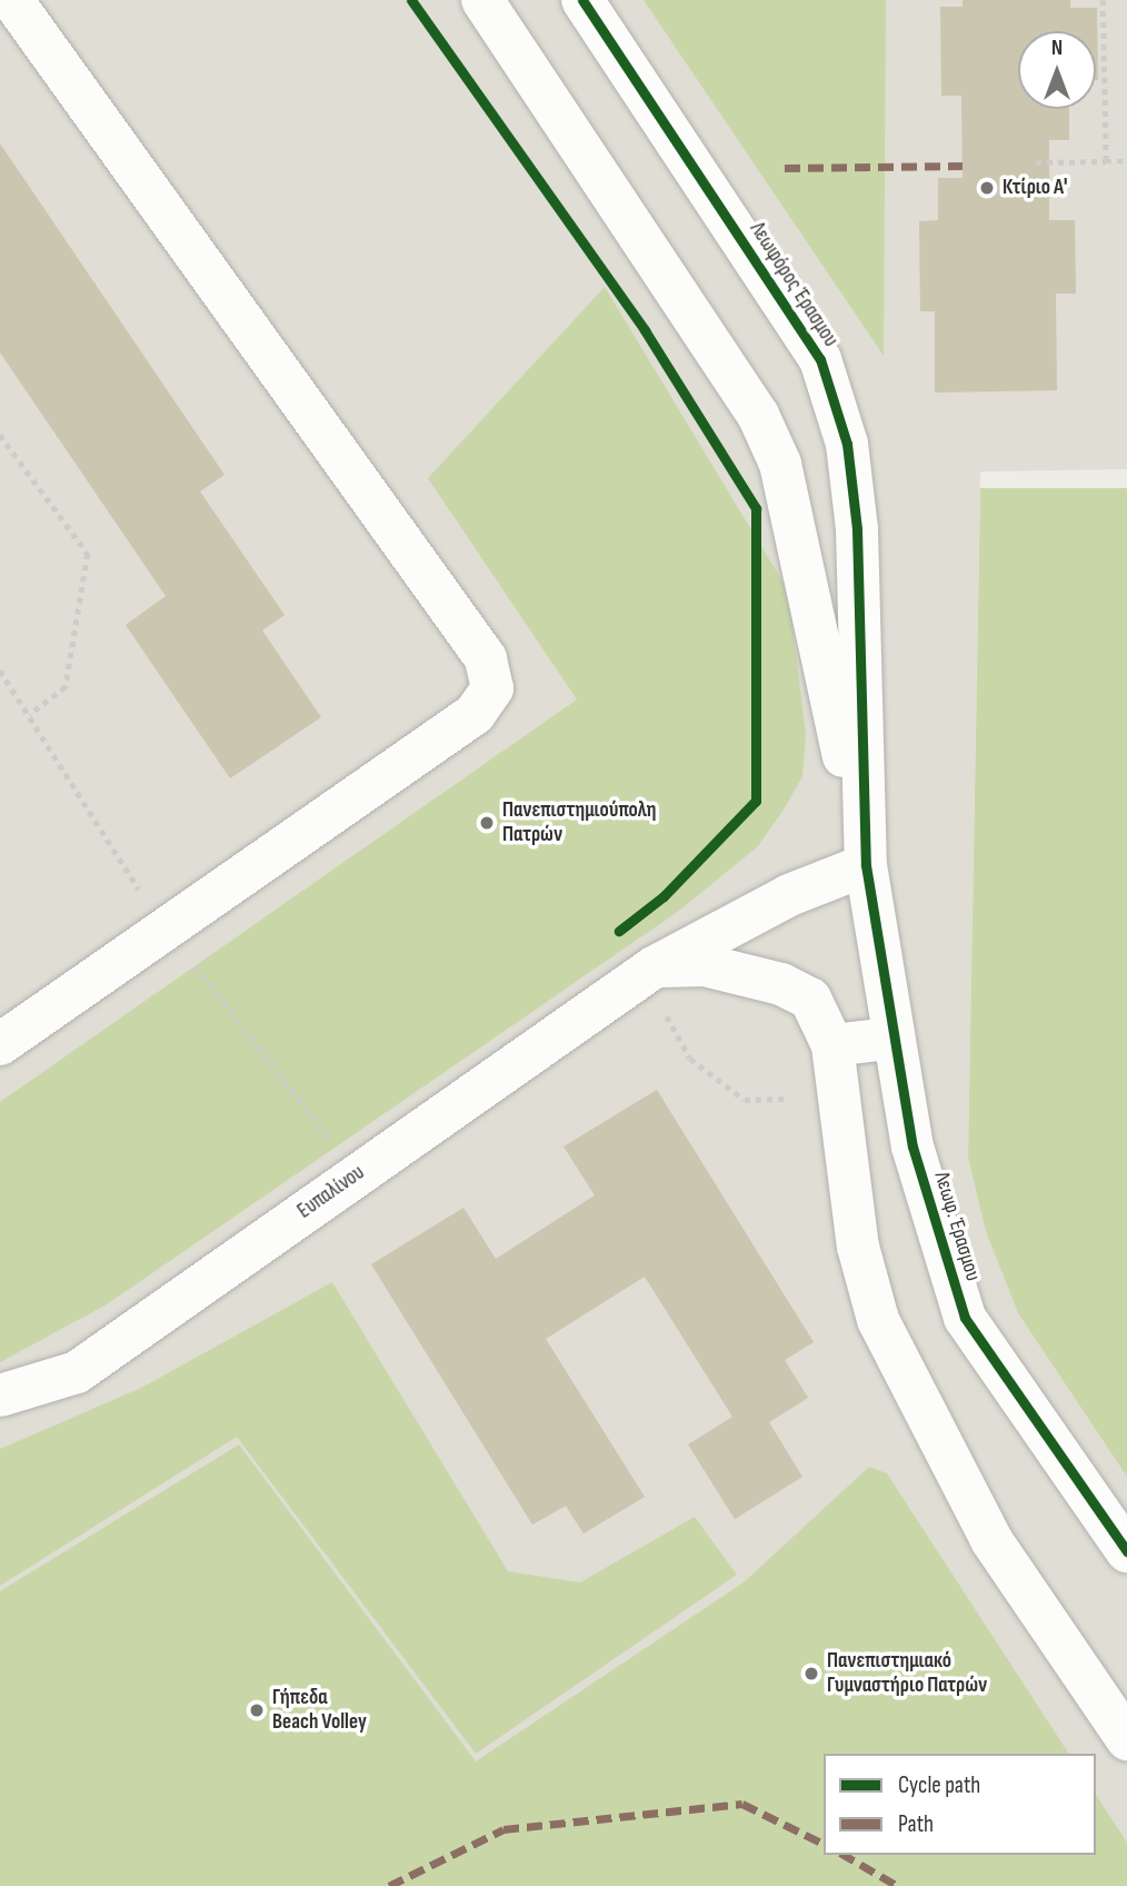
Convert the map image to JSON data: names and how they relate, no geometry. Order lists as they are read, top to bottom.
{
  "streets": {
    "street": ["Λεωφόρος Έρασμου", "Ευπαλίνου", "Λεωφ. Έρασμου"]
  },
  "crossings": [
    ["Λεωφόρος Έρασμου", "Ευπαλίνου"],
    ["Λεωφόρος Έρασμου", "Λεωφ. Έρασμου"],
    ["Ευπαλίνου", "Λεωφ. Έρασμου"]
  ],
  "places": [
    "Κτίριο Α'",
    "Πανεπιστημιούπολη Πατρών",
    "Πανεπιστημιακό Γυμναστήριο Πατρών",
    "Γήπεδα Beach Volley"
  ],
  "legend": ["Cycle path", "Path"],
  "north": "top"
}
